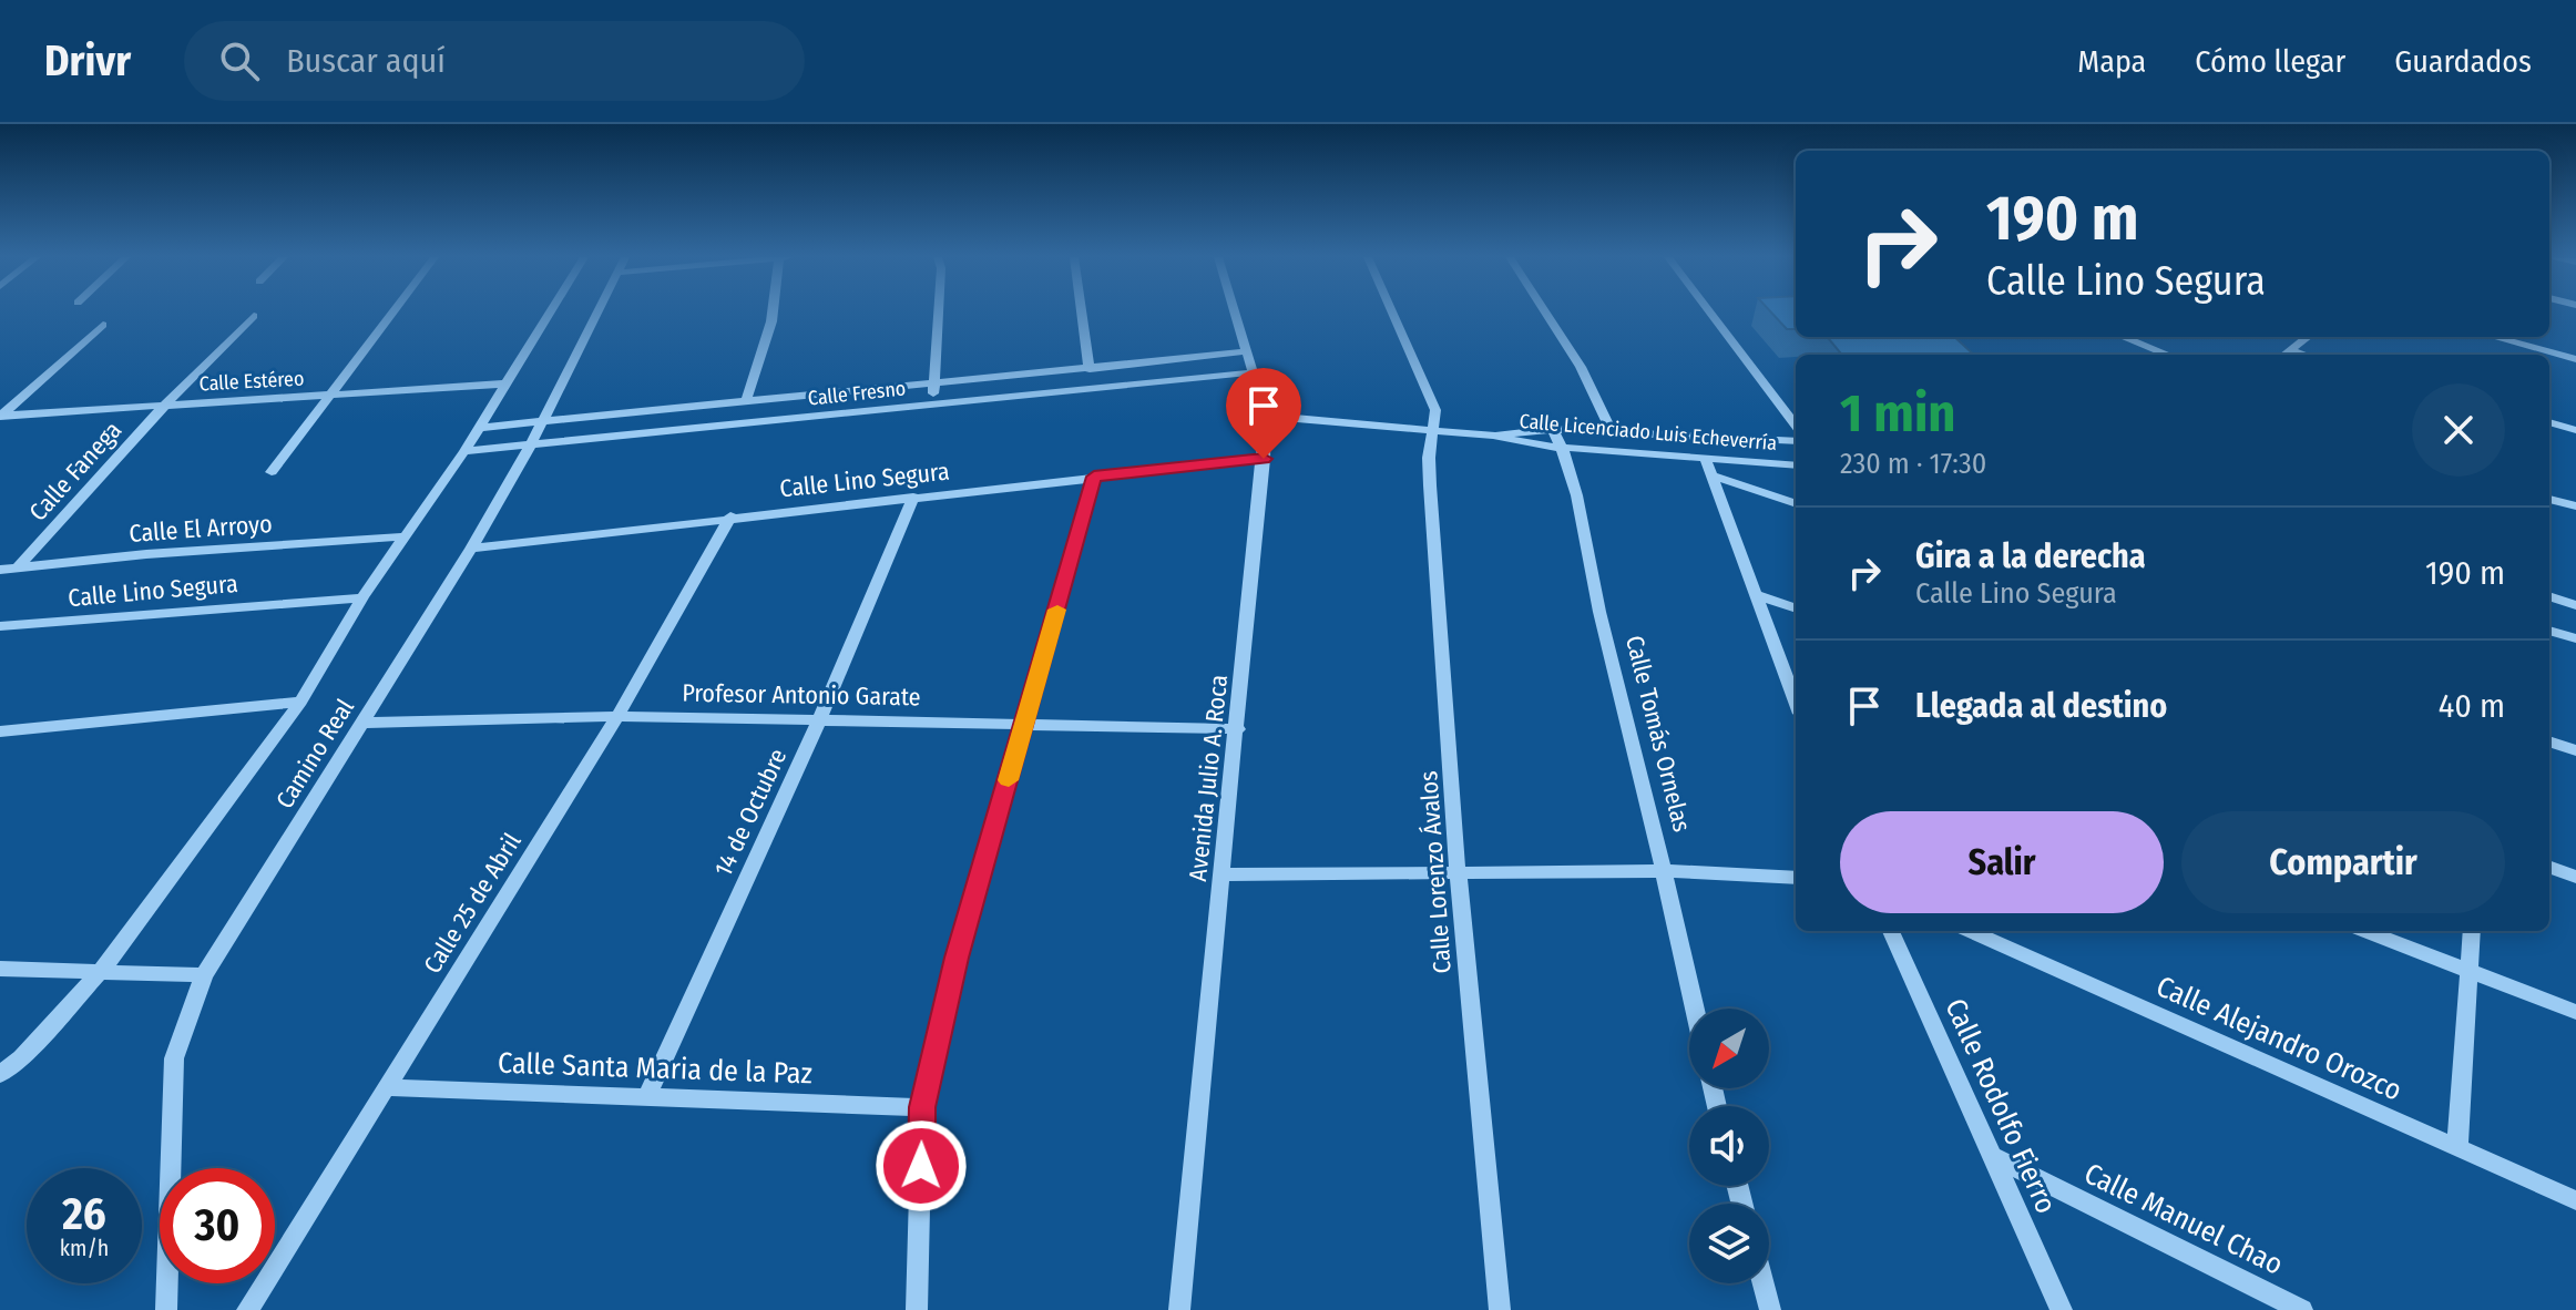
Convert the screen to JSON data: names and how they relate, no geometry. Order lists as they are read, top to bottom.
{
  "streets": {
    "street": [
      "Calle Estéreo",
      "Calle Fresno",
      "Calle Licenciado Luis Echeverría",
      "Calle Fanega",
      "Calle Lino Segura",
      "Calle El Arroyo",
      "Profesor Antonio Garate",
      "Calle Tomás Ornelas",
      "Camino Real",
      "Avenida Julio A. Roca",
      "14 de Octubre",
      "Calle Lorenzo Ávalos",
      "Calle 25 de Abril",
      "Calle Alejandro Orozco",
      "Calle Santa Maria de la Paz",
      "Calle Rodolfo Fierro",
      "Calle Manuel Chao"
    ]
  },
  "crossings": [
    ["Calle Estéreo", "Calle Fanega"],
    ["Calle Estéreo", "Camino Real"],
    ["Calle Fresno", "Camino Real"],
    ["Calle Fresno", "Avenida Julio A. Roca"],
    ["Calle Licenciado Luis Echeverría", "Calle Tomás Ornelas"],
    ["Calle Licenciado Luis Echeverría", "Avenida Julio A. Roca"],
    ["Calle Licenciado Luis Echeverría", "Calle Lorenzo Ávalos"],
    ["Calle Fanega", "Calle El Arroyo"],
    ["Calle Lino Segura", "Camino Real"],
    ["Calle Lino Segura", "Avenida Julio A. Roca"],
    ["Calle Lino Segura", "14 de Octubre"],
    ["Calle Lino Segura", "Calle 25 de Abril"],
    ["Calle El Arroyo", "Camino Real"],
    ["Profesor Antonio Garate", "Camino Real"],
    ["Profesor Antonio Garate", "Avenida Julio A. Roca"],
    ["Profesor Antonio Garate", "14 de Octubre"],
    ["Profesor Antonio Garate", "Calle 25 de Abril"],
    ["14 de Octubre", "Calle Santa Maria de la Paz"],
    ["Calle 25 de Abril", "Calle Santa Maria de la Paz"],
    ["Calle Rodolfo Fierro", "Calle Manuel Chao"]
  ],
  "north": "bottom left",
  "page": {
    "header": "Drivr",
    "search": "Buscar aquí",
    "nav": ["Mapa", "Cómo llegar", "Guardados"],
    "turn": ["190 m", "Calle Lino Segura"],
    "heading": ["1 min", "230 m · 17:30"],
    "list": [
      {
        "name": "Gira a la derecha",
        "note": "Calle Lino Segura",
        "value": "190 m"
      },
      {
        "name": "Llegada al destino",
        "value": "40 m"
      }
    ],
    "buttons": ["Salir", "Compartir"],
    "speed": "26 km/h",
    "limit": "30"
  }
}
